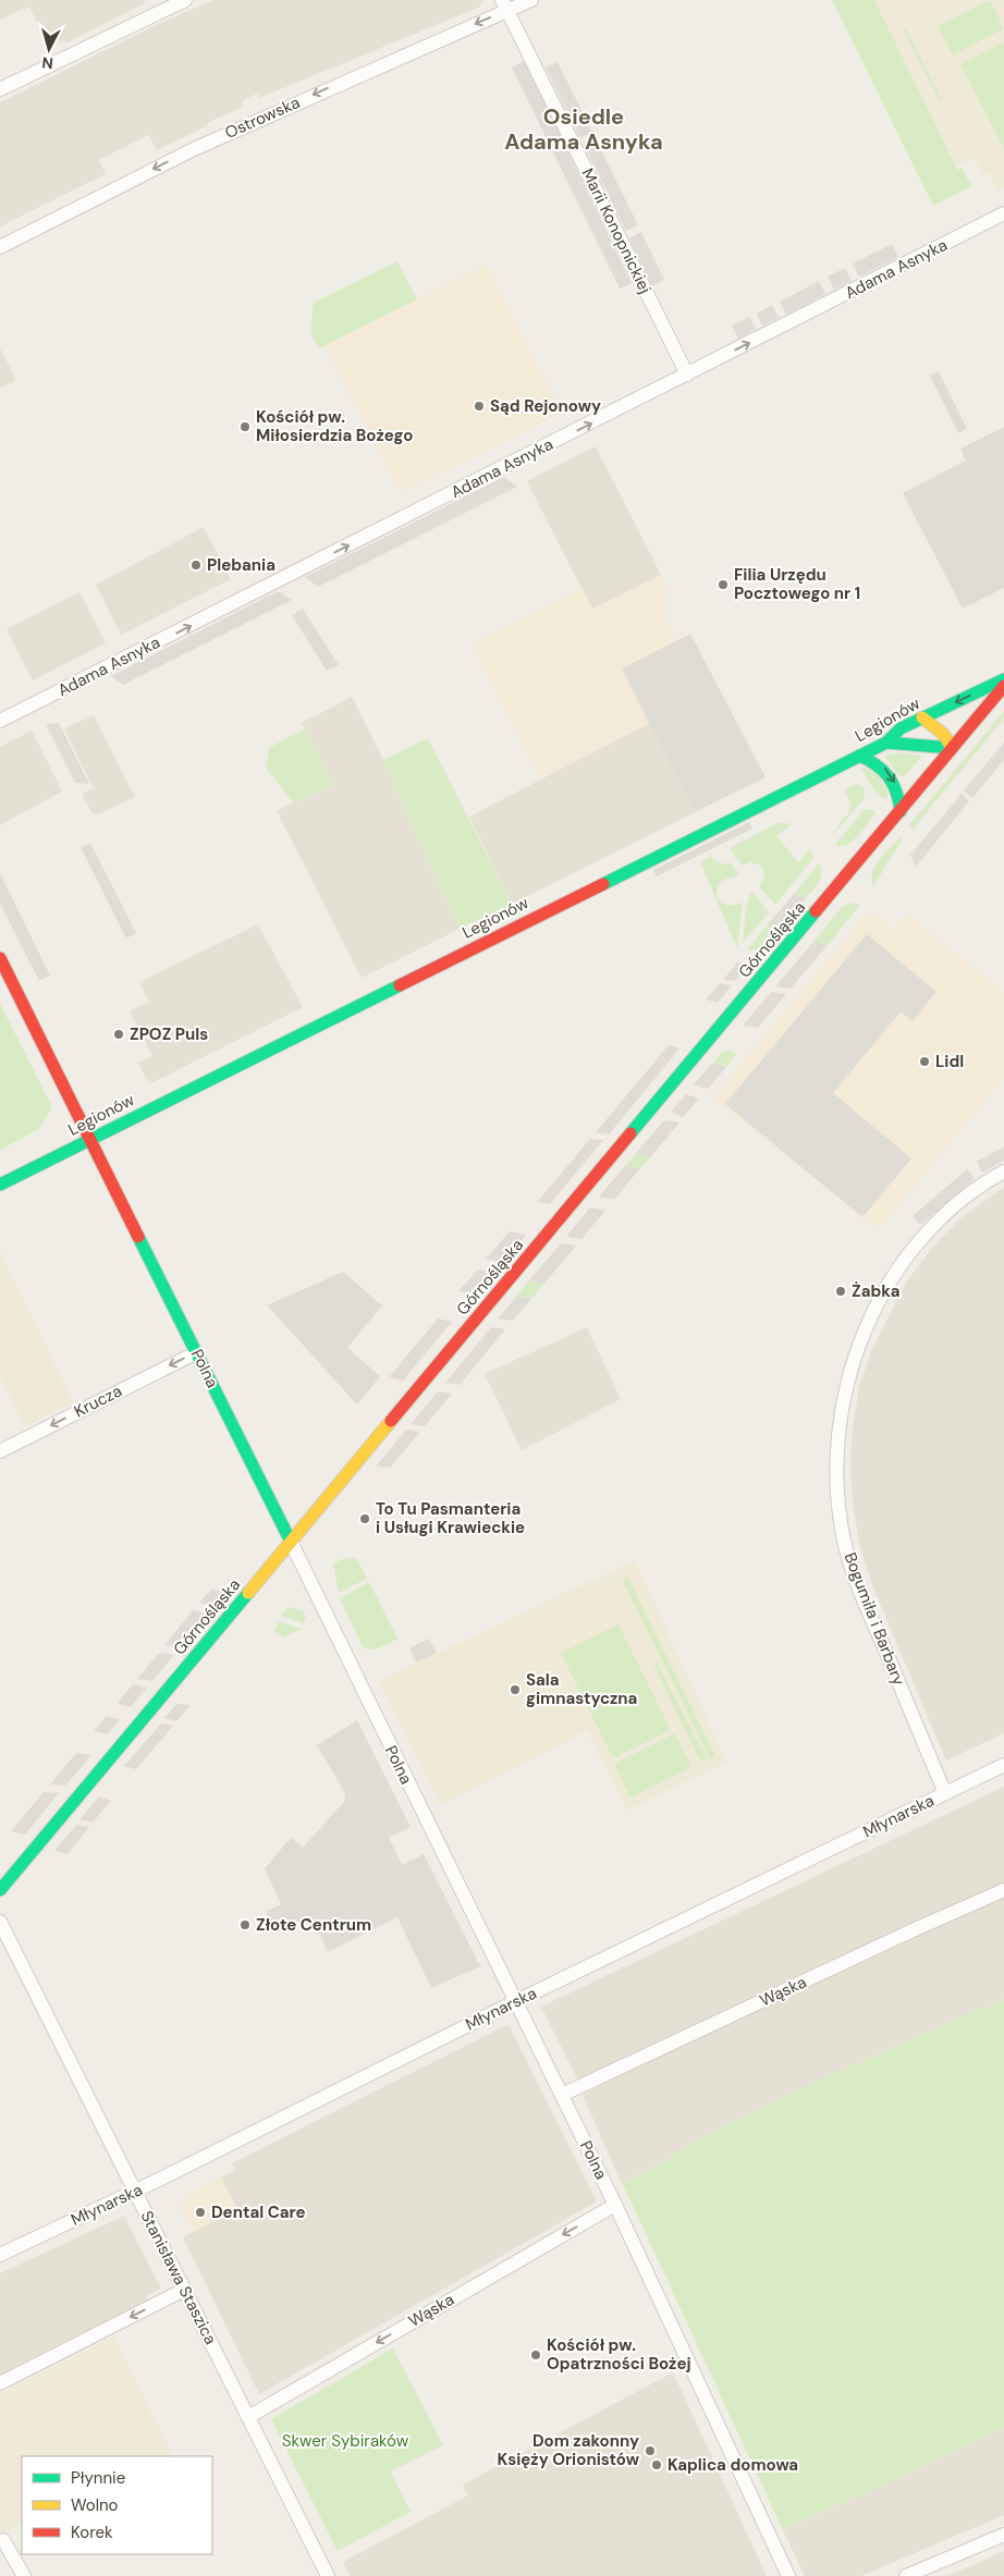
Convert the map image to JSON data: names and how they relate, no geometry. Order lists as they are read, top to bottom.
{
  "streets": {
    "street": [
      "Ostrowska",
      "Marii Konopnickiej",
      "Adama Asnyka",
      "Legionów",
      "Górnośląska",
      "Polna",
      "Krucza",
      "Bogumiła i Barbary",
      "Młynarska",
      "Wąska",
      "Stanisława Staszica"
    ]
  },
  "crossings": [
    ["Ostrowska", "Marii Konopnickiej"],
    ["Marii Konopnickiej", "Adama Asnyka"],
    ["Legionów", "Polna"],
    ["Górnośląska", "Polna"],
    ["Polna", "Krucza"],
    ["Polna", "Młynarska"],
    ["Polna", "Wąska"],
    ["Bogumiła i Barbary", "Młynarska"],
    ["Młynarska", "Stanisława Staszica"],
    ["Wąska", "Stanisława Staszica"]
  ],
  "one_way": [
    "Ostrowska",
    "Adama Asnyka",
    "Krucza",
    "Wąska"
  ],
  "districts": ["Osiedle Adama Asnyka"],
  "parks": ["Skwer Sybiraków"],
  "places": [
    "Sąd Rejonowy",
    "Kościół pw. Miłosierdzia Bożego",
    "Plebania",
    "Filia Urzędu Pocztowego nr 1",
    "ZPOZ Puls",
    "Lidl",
    "Żabka",
    "To Tu Pasmanteria i Usługi Krawieckie",
    "Sala gimnastyczna",
    "Złote Centrum",
    "Dental Care",
    "Kościół pw. Opatrzności Bożej",
    "Dom zakonny Księży Orionistów",
    "Kaplica domowa"
  ],
  "legend": ["Płynnie", "Wolno", "Korek"],
  "north": "bottom"
}
